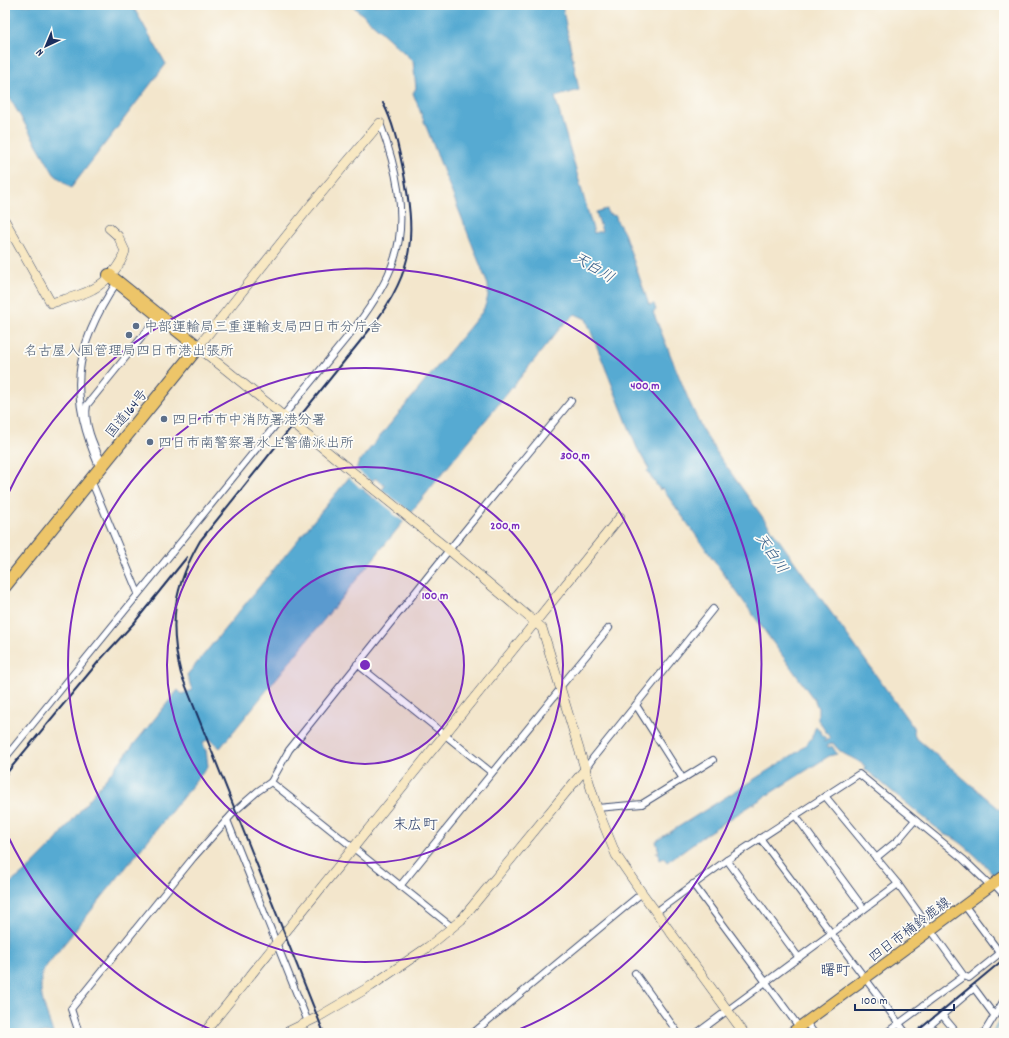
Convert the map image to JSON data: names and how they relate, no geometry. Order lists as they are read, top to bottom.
{
  "streets": {
    "highway": ["国道164号"],
    "main road": ["四日市楠鈴鹿線"]
  },
  "districts": ["末広町", "曙町"],
  "water": ["天白川"],
  "places": [
    "中部運輸局三重運輸支局四日市分庁舎",
    "名古屋入国管理局四日市港出張所",
    "四日市市中消防署港分署",
    "四日市南警察署水上警備派出所"
  ],
  "scale_bar": "100 m",
  "north": "bottom left",
  "rings": [
    "400 m",
    "300 m",
    "200 m",
    "100 m"
  ]
}
